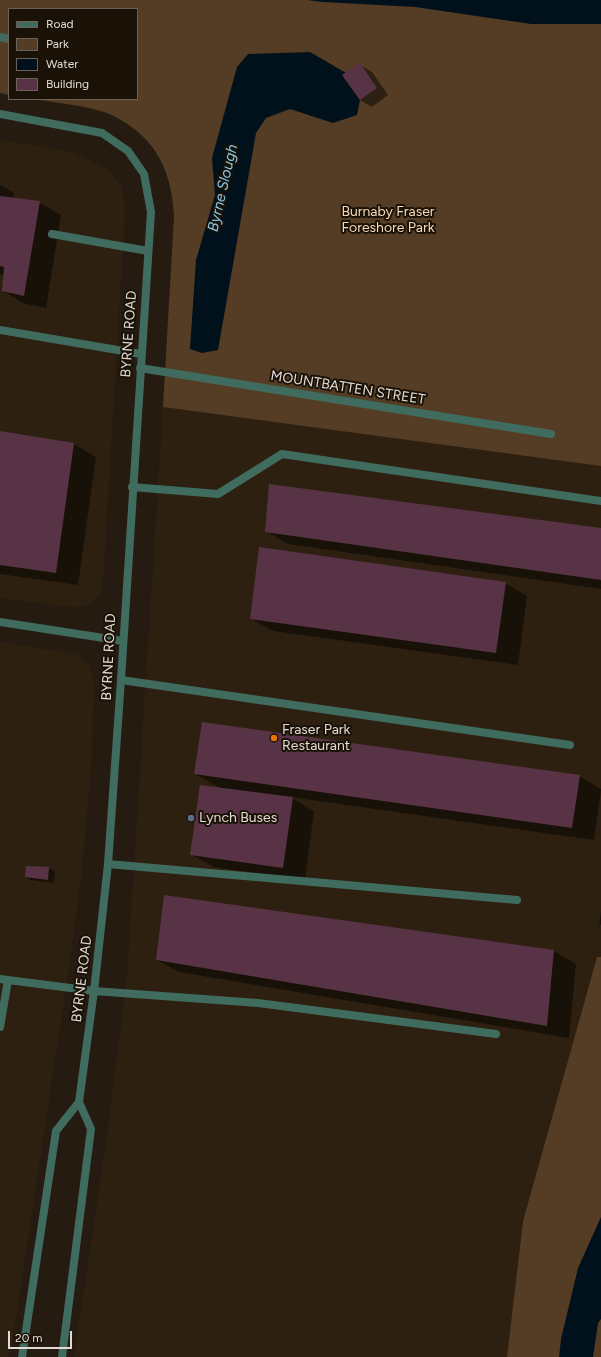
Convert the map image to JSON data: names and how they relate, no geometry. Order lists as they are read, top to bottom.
{
  "streets": {
    "street": ["BYRNE ROAD", "MOUNTBATTEN STREET"]
  },
  "crossings": [
    ["BYRNE ROAD", "MOUNTBATTEN STREET"]
  ],
  "water": ["Byrne Slough"],
  "parks": ["Burnaby Fraser Foreshore Park"],
  "places": ["Fraser Park Restaurant", "Lynch Buses"],
  "legend": [
    "Road",
    "Park",
    "Water",
    "Building"
  ],
  "scale_bar": "20 m"
}
